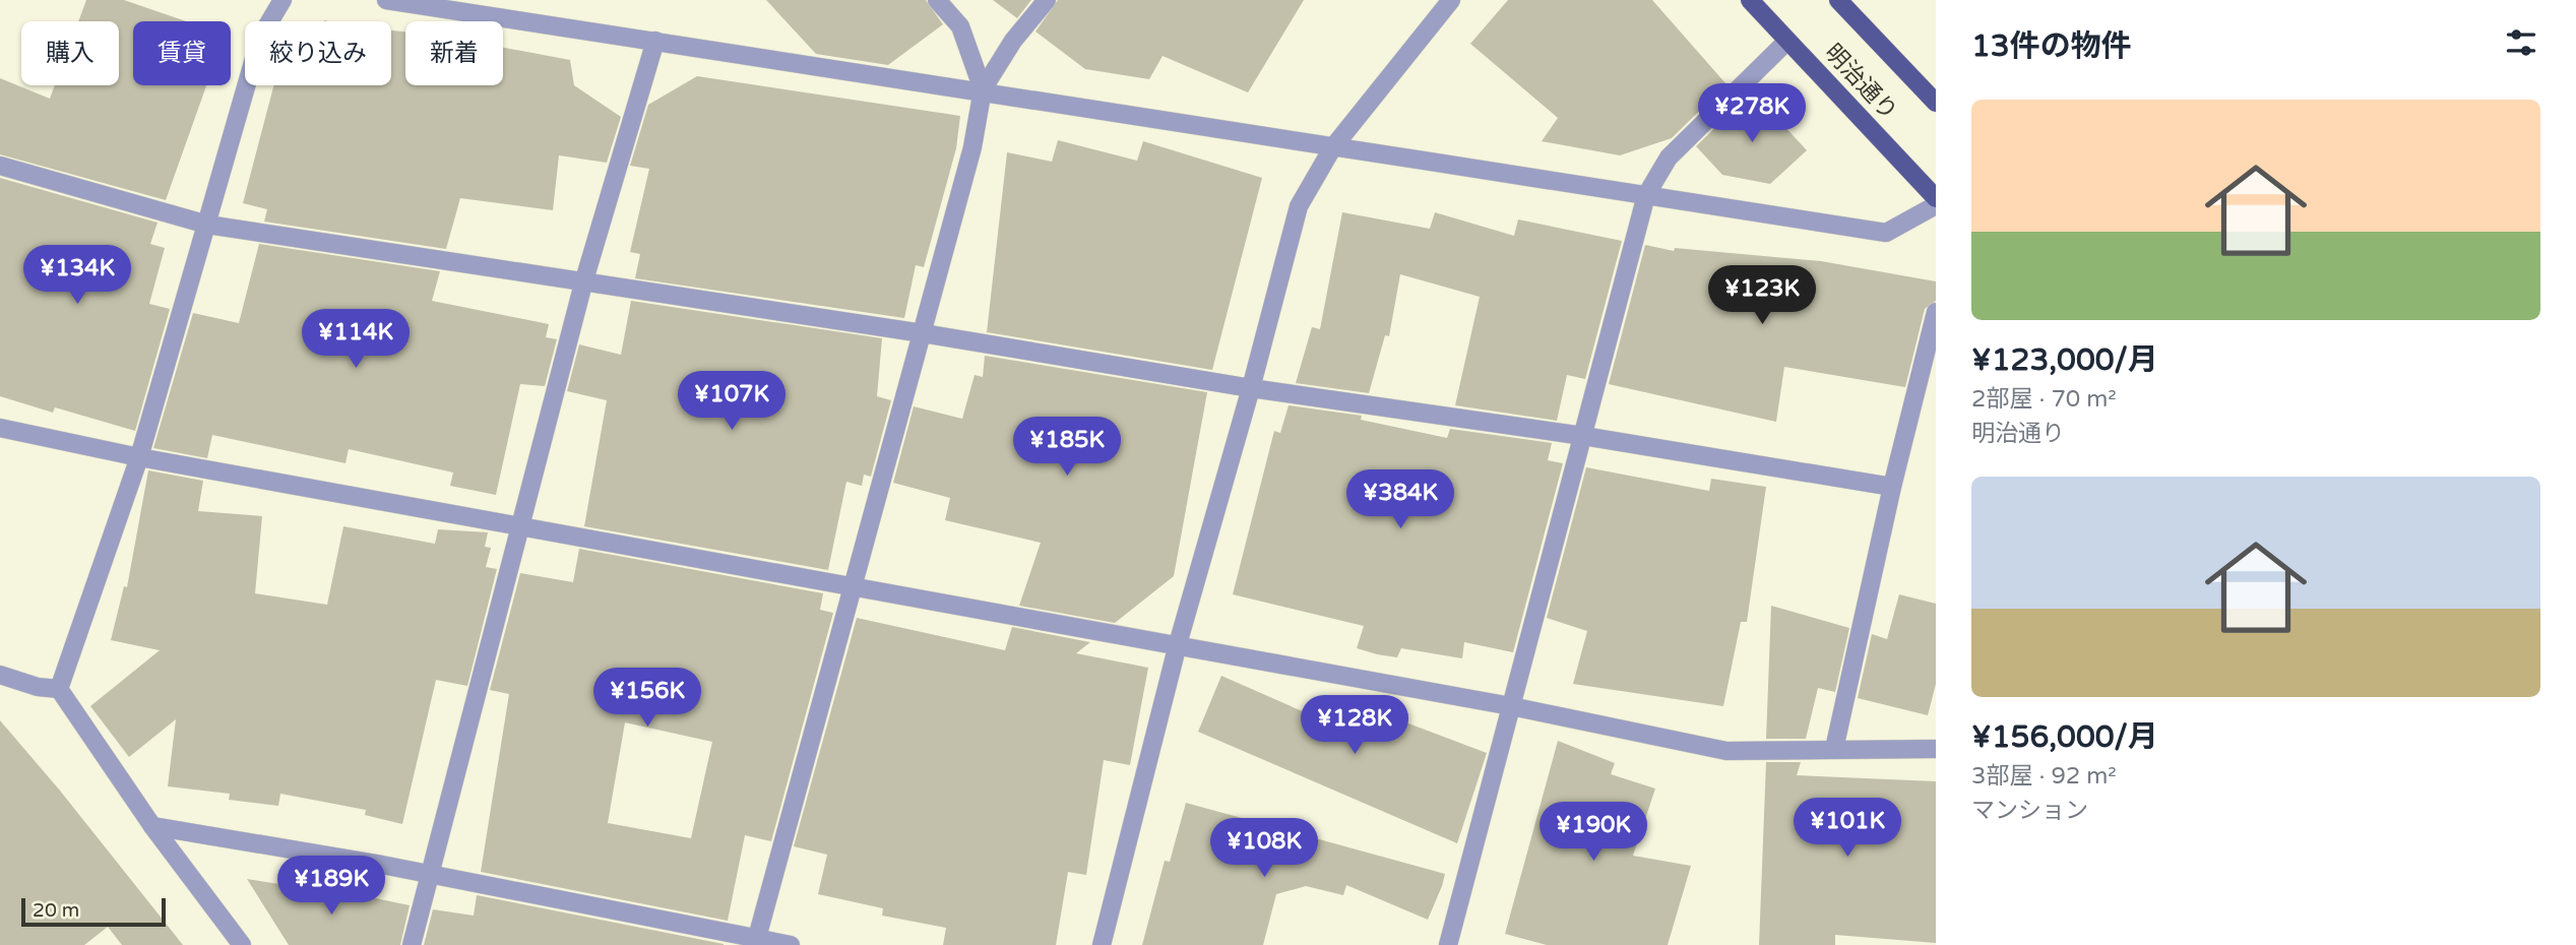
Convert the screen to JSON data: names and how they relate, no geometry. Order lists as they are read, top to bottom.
{
  "streets": {
    "main road": ["明治通り"]
  },
  "scale_bar": "20 m",
  "page": {
    "heading": "13件の物件",
    "chip": [
      "購入",
      "賃貸",
      "絞り込み",
      "新着"
    ],
    "price": [
      "¥278K",
      "¥134K",
      "¥123K",
      "¥114K",
      "¥107K",
      "¥185K",
      "¥384K",
      "¥156K",
      "¥128K",
      "¥101K",
      "¥190K",
      "¥108K",
      "¥189K"
    ],
    "list": [
      {
        "name": "¥123,000/月",
        "note": "2部屋 · 70 m² · 明治通り"
      },
      {
        "name": "¥156,000/月",
        "note": "3部屋 · 92 m² · マンション"
      }
    ],
    "scale": "20 m"
  }
}
